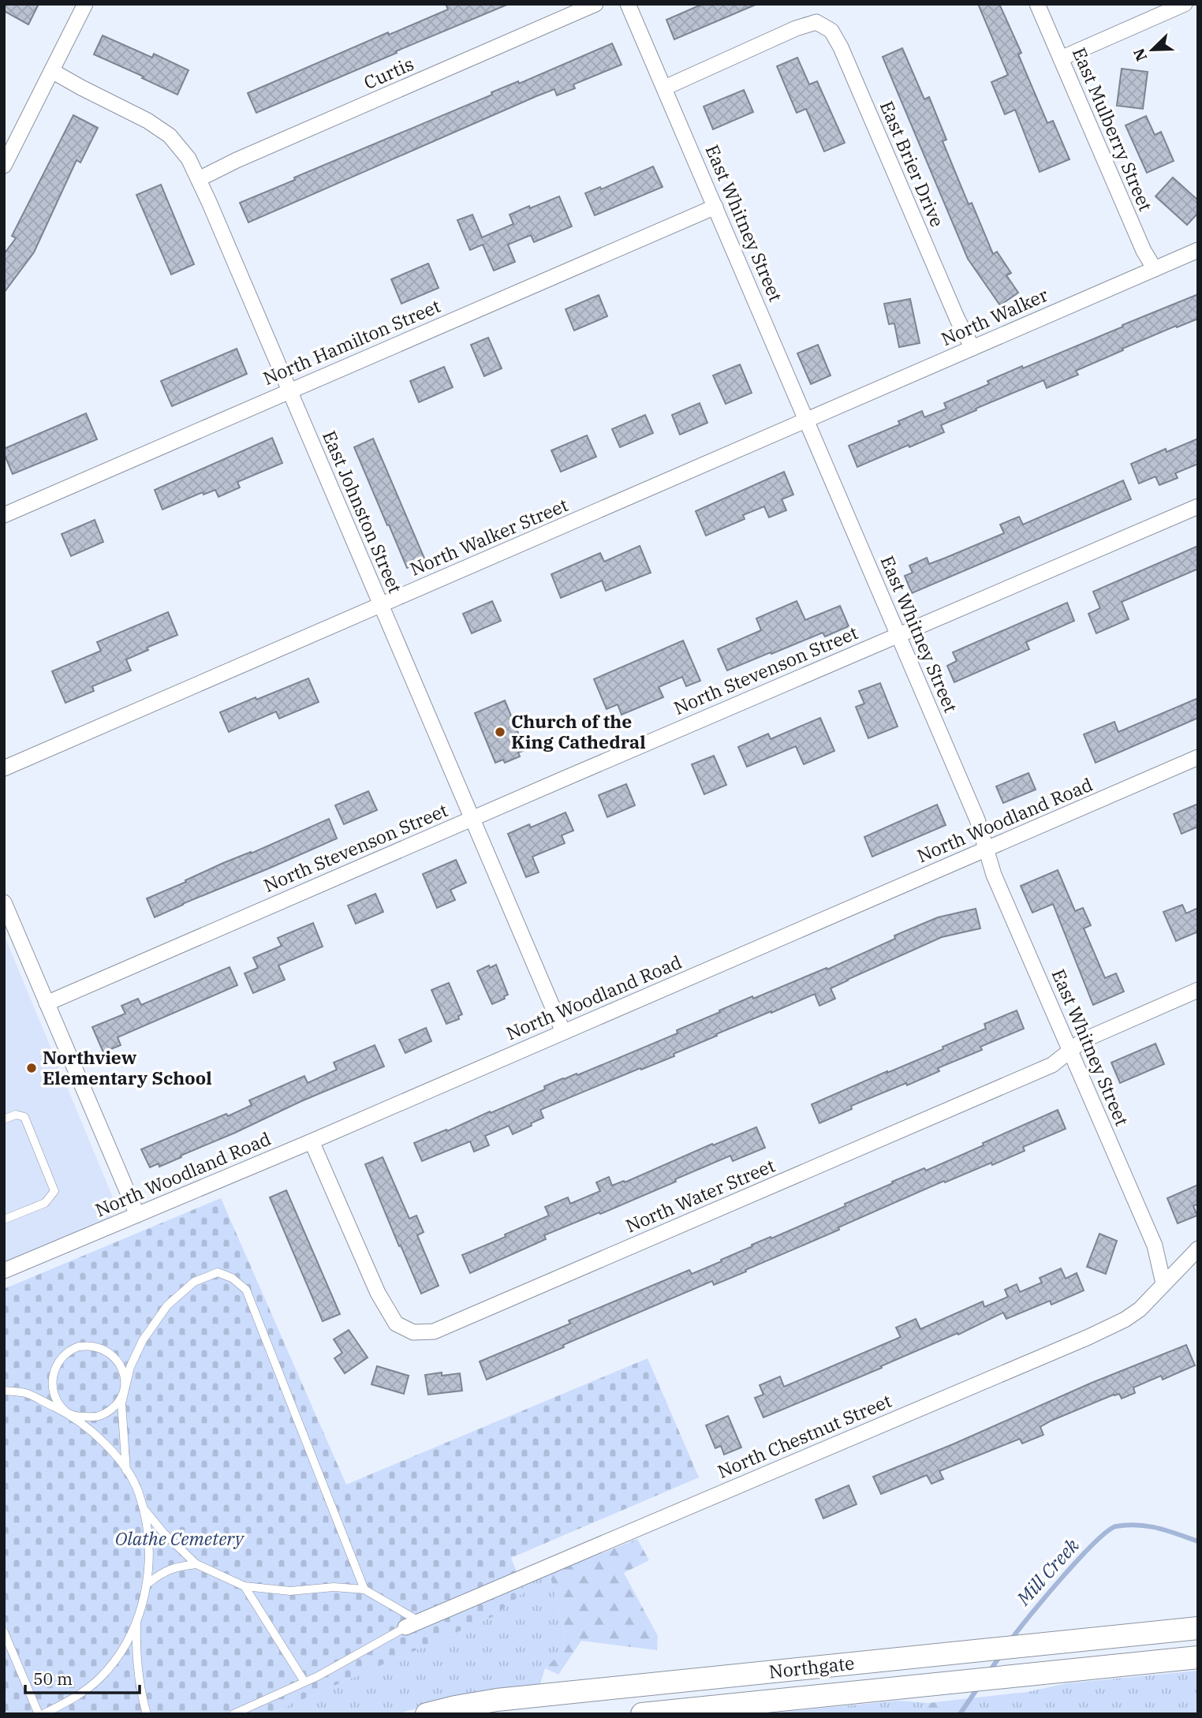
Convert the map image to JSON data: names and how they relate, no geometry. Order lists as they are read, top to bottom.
{
  "streets": {
    "main road": ["Northgate"],
    "street": [
      "Curtis",
      "East Mulberry Street",
      "East Brier Drive",
      "East Whitney Street",
      "North Walker",
      "North Hamilton Street",
      "East Johnston Street",
      "North Walker Street",
      "North Stevenson Street",
      "North Woodland Road",
      "North Water Street",
      "North Chestnut Street"
    ]
  },
  "crossings": [
    ["Curtis", "East Johnston Street"],
    ["East Mulberry Street", "North Walker"],
    ["East Brier Drive", "East Whitney Street"],
    ["East Brier Drive", "North Walker"],
    ["East Whitney Street", "North Walker"],
    ["East Whitney Street", "North Hamilton Street"],
    ["East Whitney Street", "North Walker Street"],
    ["East Whitney Street", "North Stevenson Street"],
    ["East Whitney Street", "North Woodland Road"],
    ["East Whitney Street", "North Water Street"],
    ["East Whitney Street", "North Chestnut Street"],
    ["North Walker", "North Walker Street"],
    ["North Hamilton Street", "East Johnston Street"],
    ["East Johnston Street", "North Walker Street"],
    ["East Johnston Street", "North Stevenson Street"],
    ["East Johnston Street", "North Woodland Road"],
    ["North Woodland Road", "North Water Street"]
  ],
  "water": ["Mill Creek"],
  "parks": ["Olathe Cemetery"],
  "places": ["Church of the King Cathedral", "Northview Elementary School"],
  "scale_bar": "50 m",
  "north": "bottom left"
}
